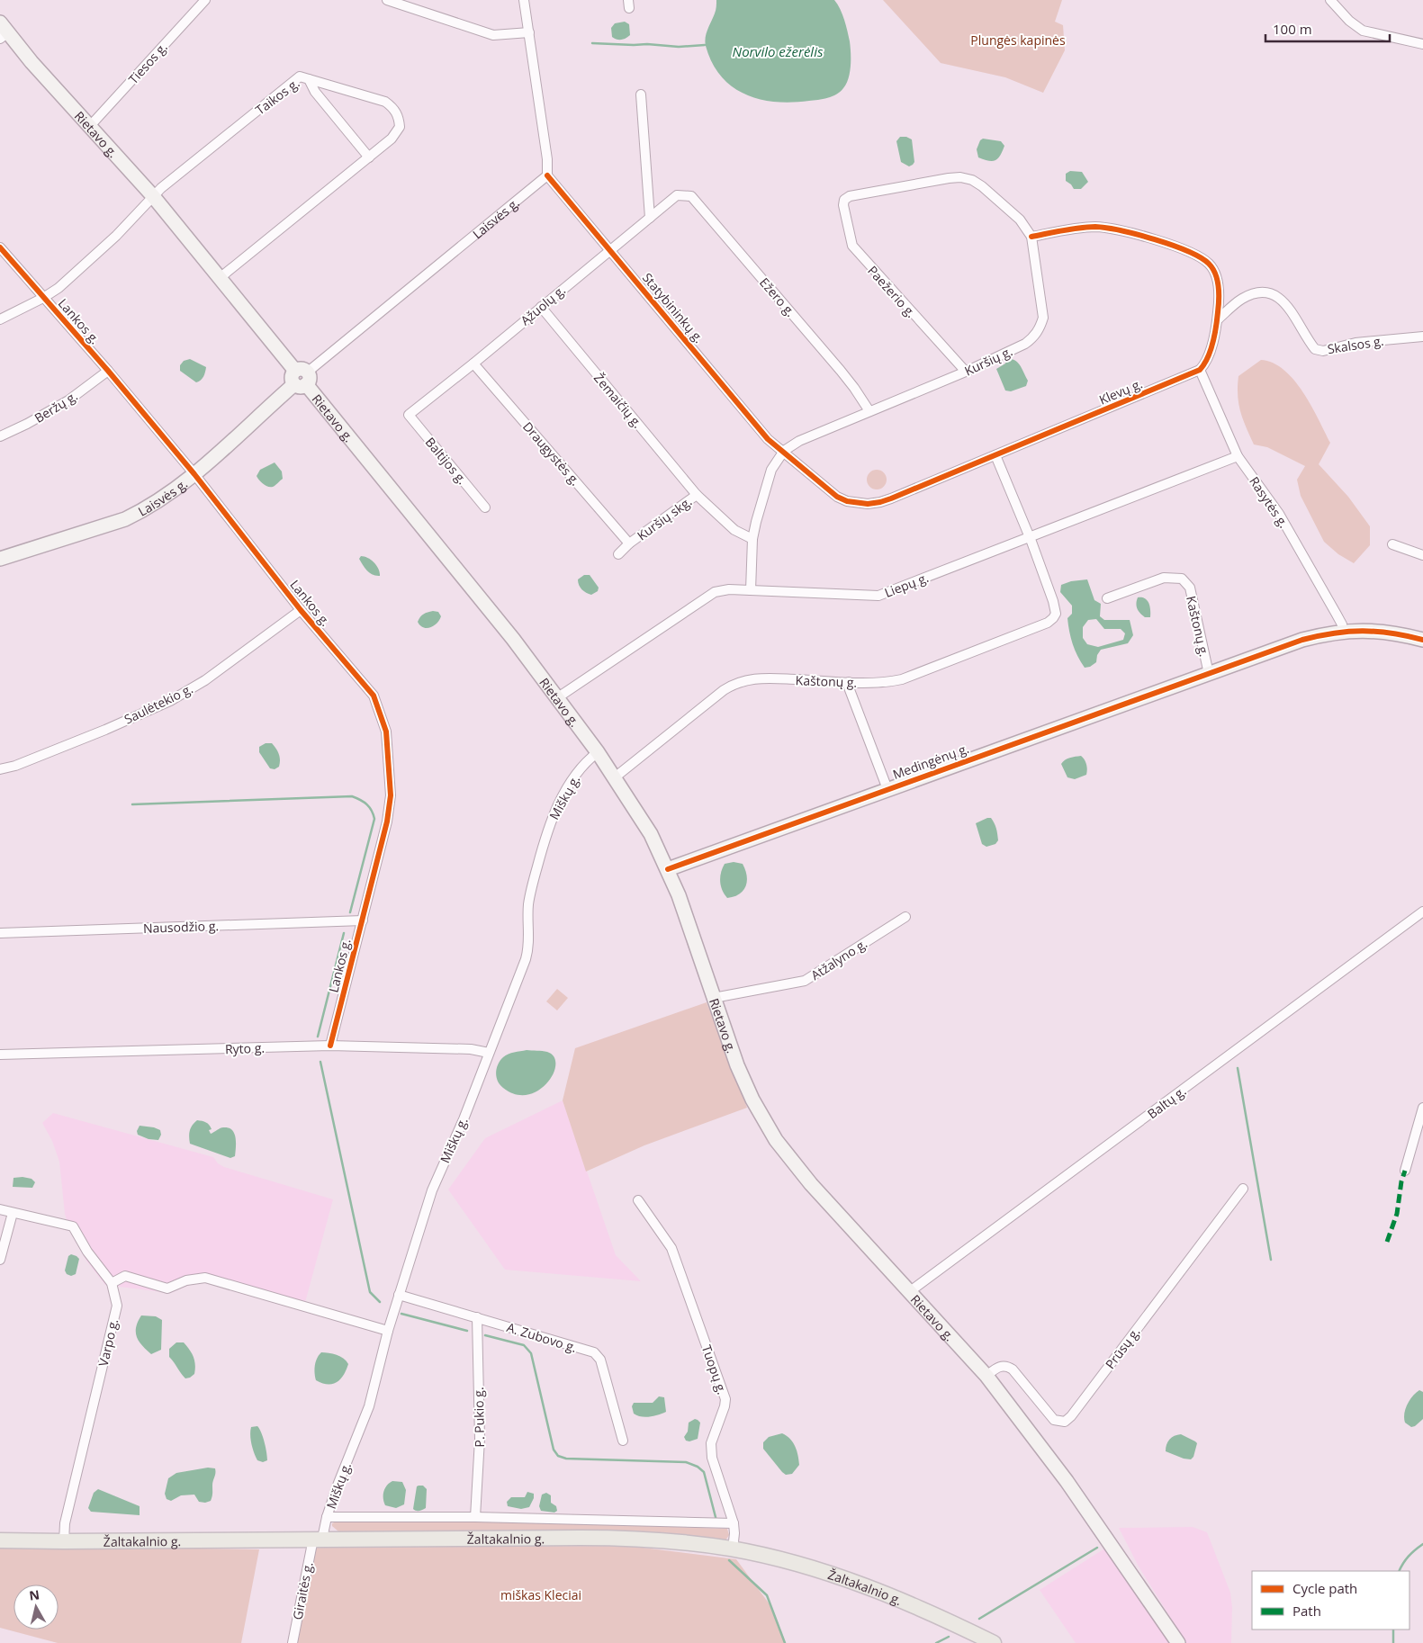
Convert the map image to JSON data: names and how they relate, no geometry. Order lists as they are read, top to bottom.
{
  "streets": {
    "main road": [
      "Rietavo g.",
      "Laisvės g.",
      "Medingėnų g.",
      "Žaltakalnio g."
    ],
    "street": [
      "Tiesos g.",
      "Taikos g.",
      "Paežerio g.",
      "Ežero g.",
      "Ąžuolų g.",
      "Statybininkų g.",
      "Lankos g.",
      "Skalsos g.",
      "Kuršių g.",
      "Klevų g.",
      "Žemaičių g.",
      "Beržų g.",
      "Draugystės g.",
      "Baltijos g.",
      "Rasytės g.",
      "Kuršių skg.",
      "Liepų g.",
      "Kaštonų g.",
      "Saulėtekio g.",
      "Miškų g.",
      "Nausodžio g.",
      "Atžalyno g.",
      "Ryto g.",
      "Baltų g.",
      "A. Zubovo g.",
      "Varpo g.",
      "Prūsų g.",
      "Tuopų g.",
      "P. Pukio g.",
      "Giraitės g."
    ]
  },
  "crossings": [
    ["Tiesos g.", "Rietavo g."],
    ["Taikos g.", "Rietavo g."],
    ["Taikos g.", "Lankos g."],
    ["Rietavo g.", "Laisvės g."],
    ["Rietavo g.", "Liepų g."],
    ["Rietavo g.", "Kaštonų g."],
    ["Rietavo g.", "Medingėnų g."],
    ["Rietavo g.", "Miškų g."],
    ["Rietavo g.", "Atžalyno g."],
    ["Rietavo g.", "Baltų g."],
    ["Rietavo g.", "Prūsų g."],
    ["Laisvės g.", "Statybininkų g."],
    ["Laisvės g.", "Lankos g."],
    ["Paežerio g.", "Kuršių g."],
    ["Ežero g.", "Ąžuolų g."],
    ["Ežero g.", "Kuršių g."],
    ["Ąžuolų g.", "Statybininkų g."],
    ["Ąžuolų g.", "Žemaičių g."],
    ["Ąžuolų g.", "Draugystės g."],
    ["Ąžuolų g.", "Baltijos g."],
    ["Statybininkų g.", "Kuršių g."],
    ["Statybininkų g.", "Klevų g."],
    ["Lankos g.", "Beržų g."],
    ["Lankos g.", "Saulėtekio g."],
    ["Lankos g.", "Nausodžio g."],
    ["Lankos g.", "Ryto g."],
    ["Kuršių g.", "Klevų g."],
    ["Kuršių g.", "Kuršių skg."],
    ["Kuršių g.", "Liepų g."],
    ["Klevų g.", "Rasytės g."],
    ["Žemaičių g.", "Kuršių skg."],
    ["Draugystės g.", "Kuršių skg."],
    ["Rasytės g.", "Liepų g."],
    ["Rasytės g.", "Medingėnų g."],
    ["Liepų g.", "Kaštonų g."],
    ["Kaštonų g.", "Medingėnų g."],
    ["Miškų g.", "Ryto g."],
    ["Miškų g.", "A. Zubovo g."],
    ["Miškų g.", "Žaltakalnio g."],
    ["Miškų g.", "Giraitės g."],
    ["A. Zubovo g.", "P. Pukio g."],
    ["Varpo g.", "Žaltakalnio g."],
    ["Tuopų g.", "Žaltakalnio g."],
    ["Žaltakalnio g.", "Giraitės g."]
  ],
  "water": ["Norvilo ežerėlis"],
  "parks": ["Plungės kapinės", "miškas Kleciai"],
  "legend": ["Cycle path", "Path"],
  "scale_bar": "100 m",
  "north": "top"
}
